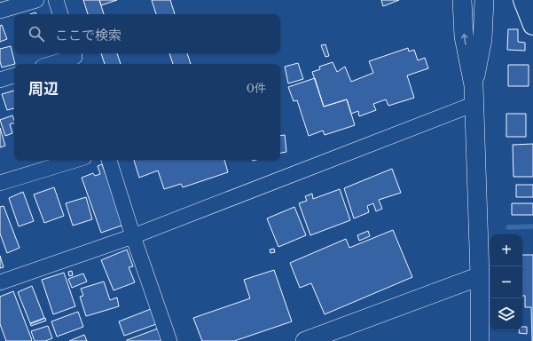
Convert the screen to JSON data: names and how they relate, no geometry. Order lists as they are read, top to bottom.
{
  "page": {
    "search": "ここで検索",
    "heading": ["周辺", "0件"],
    "map_buttons": ["+", "−"]
  }
}
